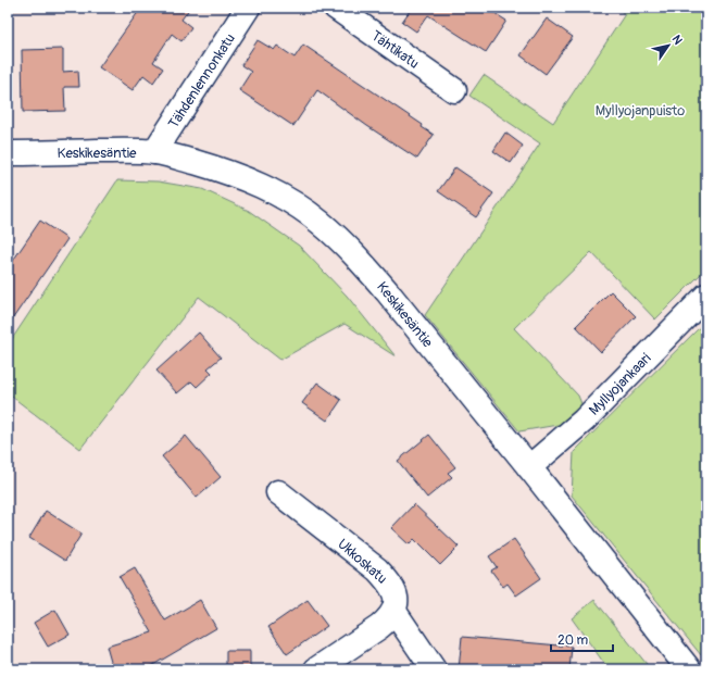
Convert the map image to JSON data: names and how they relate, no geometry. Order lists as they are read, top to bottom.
{
  "streets": {
    "street": [
      "Tähtikatu",
      "Tähdenlennonkatu",
      "Keskikesäntie",
      "Myllyojankaari",
      "Ukkoskatu"
    ]
  },
  "crossings": [
    ["Tähdenlennonkatu", "Keskikesäntie"],
    ["Keskikesäntie", "Myllyojankaari"]
  ],
  "parks": ["Myllyojanpuisto"],
  "scale_bar": "20 m",
  "north": "top right"
}
